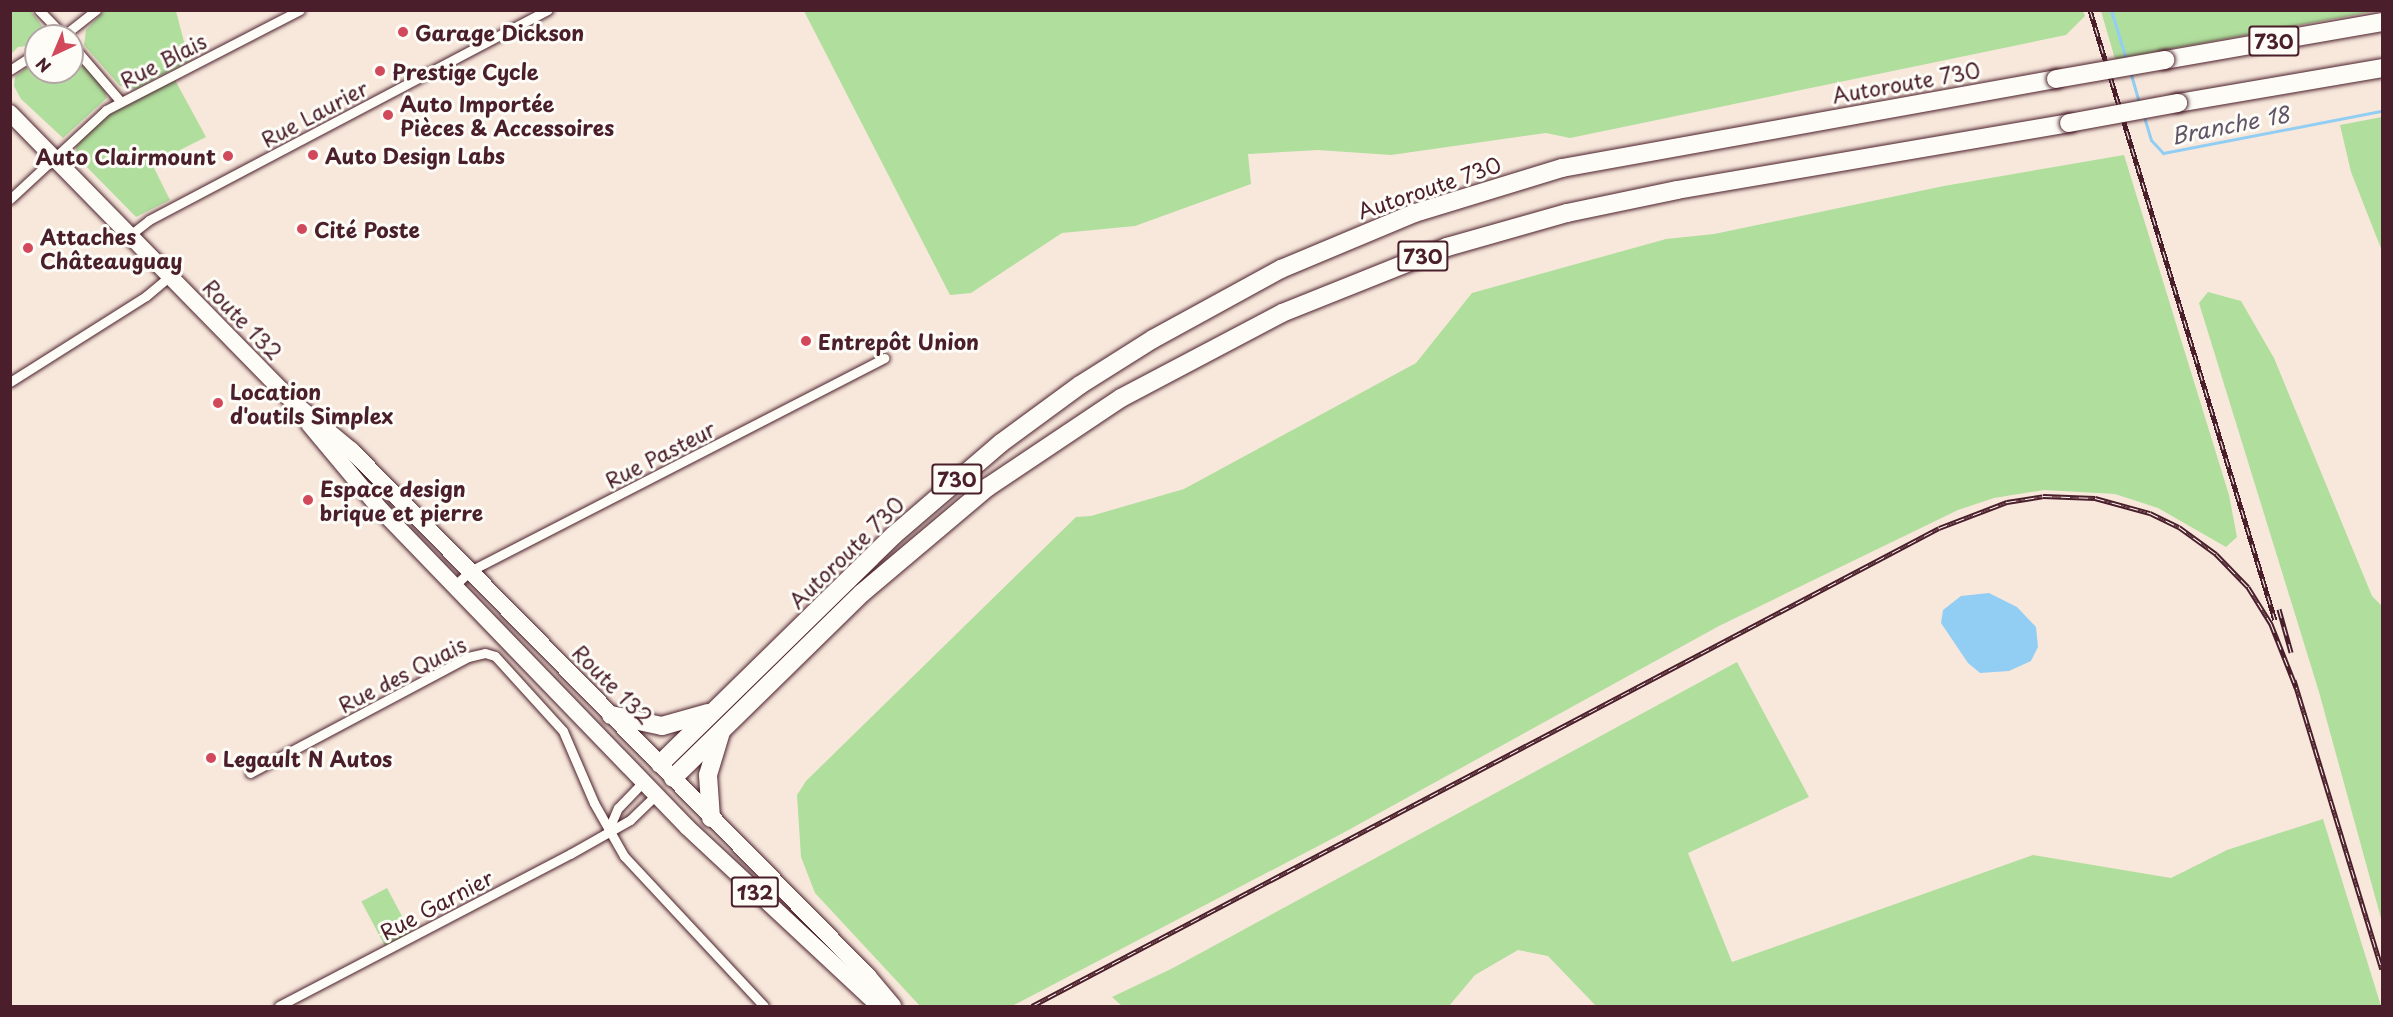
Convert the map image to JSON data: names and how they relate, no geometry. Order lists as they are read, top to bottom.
{
  "streets": {
    "highway": [
      "730",
      "Autoroute 730",
      "Route 132",
      "132"
    ],
    "street": [
      "Rue Blais",
      "Rue Laurier",
      "Rue Pasteur",
      "Rue des Quais",
      "Rue Garnier"
    ]
  },
  "crossings": [
    ["Rue Blais", "Route 132"],
    ["Autoroute 730", "Route 132"],
    ["Rue Laurier", "Route 132"],
    ["Route 132", "Rue Pasteur"],
    ["Route 132", "Rue Garnier"],
    ["Rue des Quais", "Rue Garnier"]
  ],
  "water": ["Branche 18"],
  "places": [
    "Garage Dickson",
    "Prestige Cycle",
    "Auto Importée Pièces & Accessoires",
    "Auto Design Labs",
    "Auto Clairmount",
    "Cité Poste",
    "Attaches Châteauguay",
    "Entrepôt Union",
    "Location d'outils Simplex",
    "Espace design brique et pierre",
    "Legault N Autos"
  ],
  "north": "bottom left"
}
